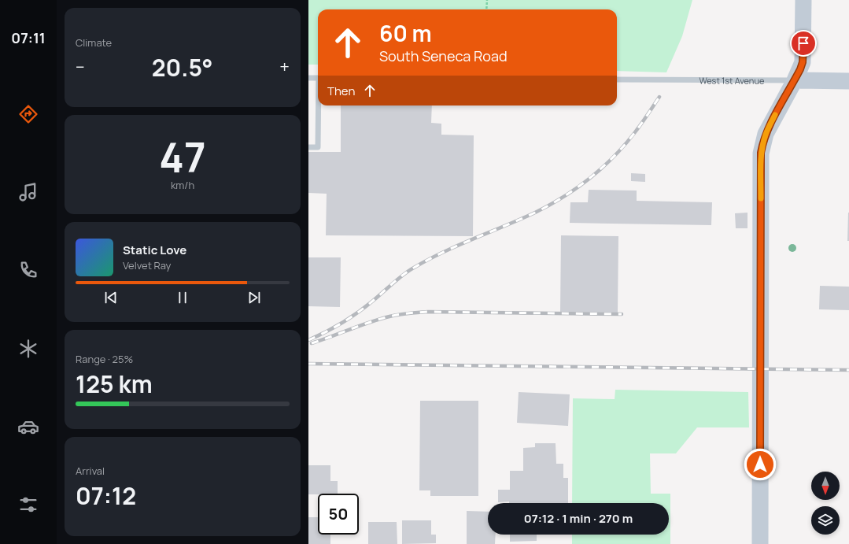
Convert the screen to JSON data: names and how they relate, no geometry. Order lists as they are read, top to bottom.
{
  "streets": {
    "main road": ["West 1st Avenue"]
  },
  "north": "bottom",
  "page": {
    "tabs": "07:11",
    "tile": [
      "Climate",
      ["47", "km/h"],
      ["Range · 25%", "125 km"],
      ["Arrival", "07:12"]
    ],
    "turn": ["60 m", "South Seneca Road"],
    "heat": ["−", "20.5°", "+"],
    "then": "Then",
    "song": ["Static Love", "Velvet Ray"],
    "limit": "50",
    "trip": "07:12 · 1 min · 270 m"
  }
}
